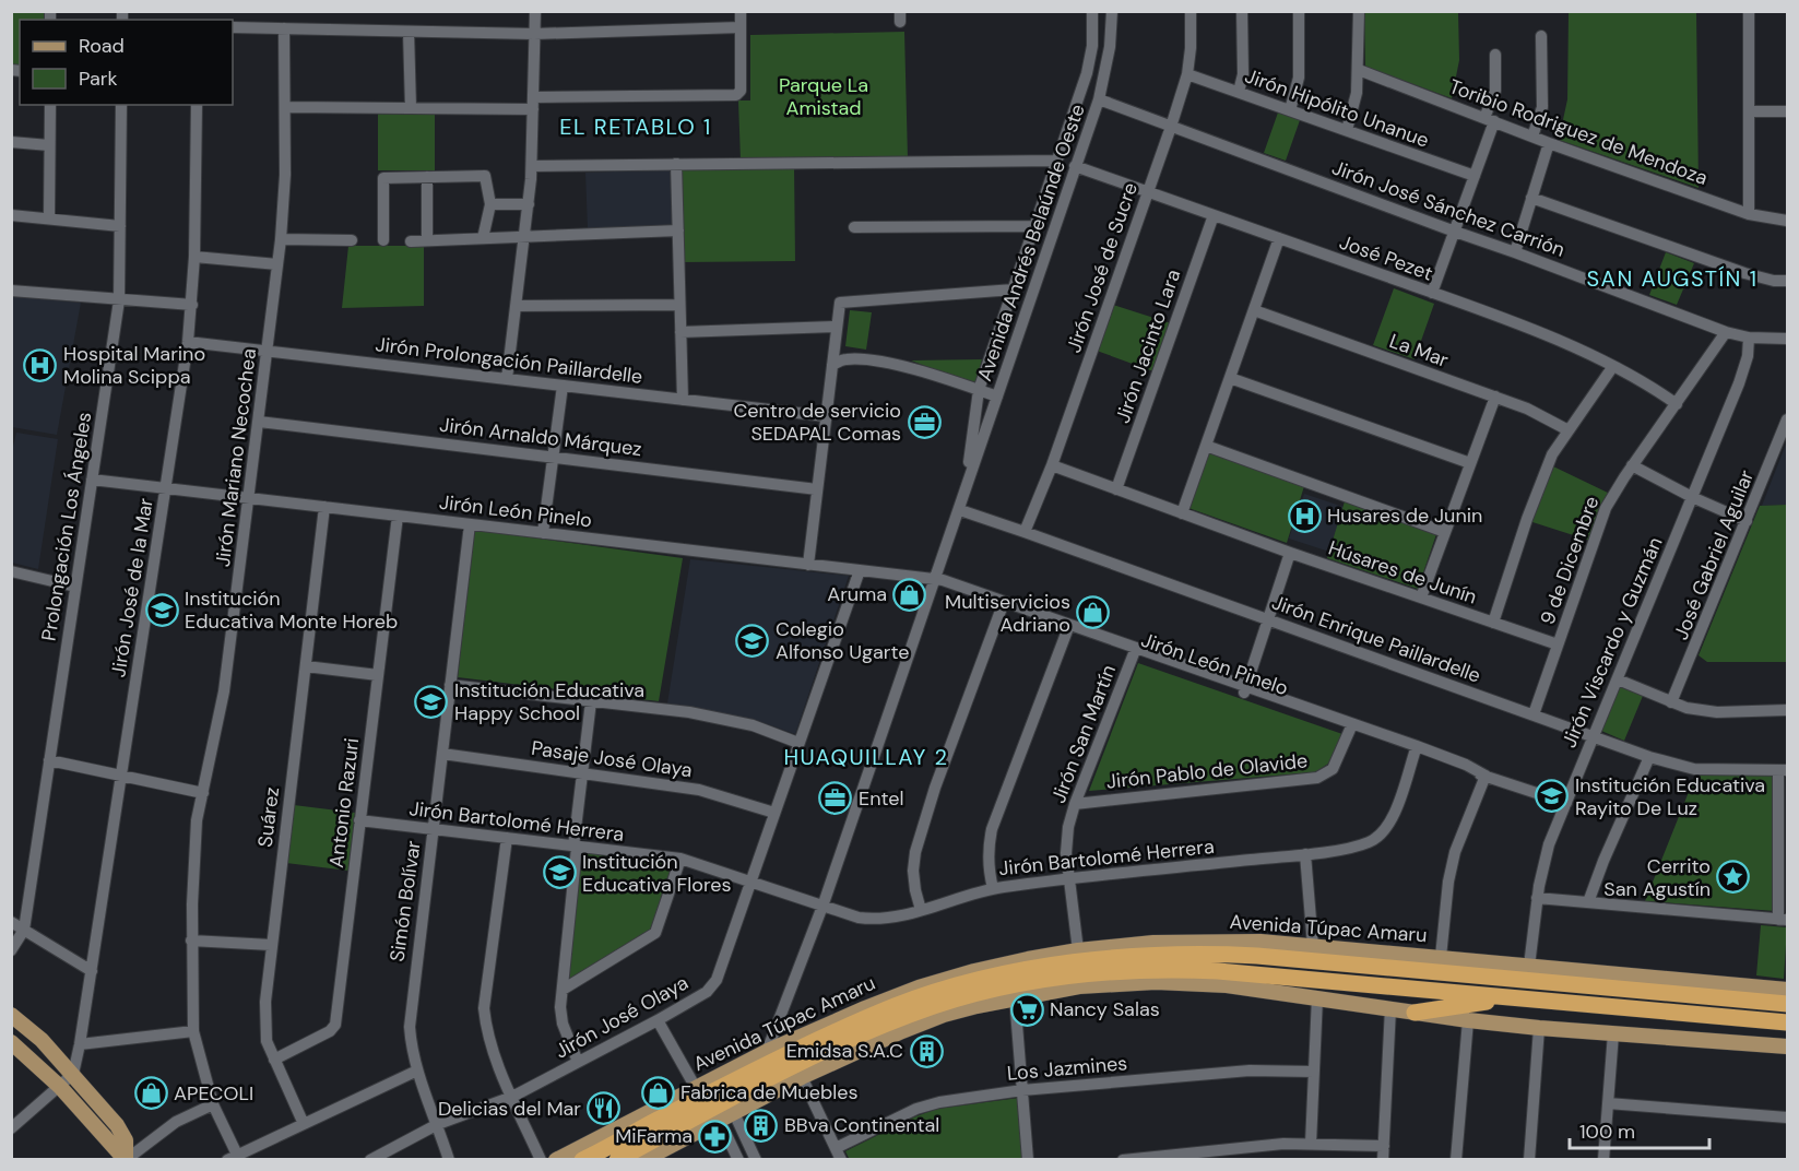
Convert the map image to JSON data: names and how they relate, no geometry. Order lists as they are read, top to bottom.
{
  "streets": {
    "highway": ["Avenida Túpac Amaru"],
    "street": [
      "Jirón Hipólito Unanue",
      "Toribio Rodriguez de Mendoza",
      "Jirón José Sánchez Carrión",
      "Avenida Andrés Belaúnde Oeste",
      "José Pezet",
      "Jirón José de Sucre",
      "Jirón Jacinto Lara",
      "La Mar",
      "Jirón Prolongación Paillardelle",
      "Jirón Arnaldo Márquez",
      "Jirón Mariano Necochea",
      "Jirón León Pinelo",
      "Prolongación Los Ángeles",
      "José Gabriel Aguilar",
      "9 de Dicembre",
      "Húsares de Junín",
      "Jirón José de la Mar",
      "Jirón Enrique Paillardelle",
      "Jirón Viscardo y Guzmán",
      "Jirón San Martín",
      "Pasaje José Olaya",
      "Jirón Pablo de Olavide",
      "Antonio Razuri",
      "Suárez",
      "Jirón Bartolomé Herrera",
      "Simón Bolívar",
      "Jirón José Olaya",
      "Los Jazmines"
    ]
  },
  "crossings": [
    ["Jirón Hipólito Unanue", "Jirón José de Sucre"],
    ["Jirón José Sánchez Carrión", "Avenida Andrés Belaúnde Oeste"],
    ["Jirón José Sánchez Carrión", "Jirón José de Sucre"],
    ["Jirón José Sánchez Carrión", "9 de Dicembre"],
    ["Jirón José Sánchez Carrión", "Jirón Viscardo y Guzmán"],
    ["Avenida Andrés Belaúnde Oeste", "José Pezet"],
    ["Avenida Andrés Belaúnde Oeste", "Jirón León Pinelo"],
    ["Avenida Andrés Belaúnde Oeste", "Jirón Enrique Paillardelle"],
    ["Avenida Andrés Belaúnde Oeste", "Jirón Bartolomé Herrera"],
    ["Avenida Andrés Belaúnde Oeste", "Avenida Túpac Amaru"],
    ["José Pezet", "Jirón José de Sucre"],
    ["José Pezet", "Jirón Jacinto Lara"],
    ["José Pezet", "9 de Dicembre"],
    ["Jirón José de Sucre", "Húsares de Junín"],
    ["Jirón José de Sucre", "Jirón Enrique Paillardelle"],
    ["Jirón Jacinto Lara", "Húsares de Junín"],
    ["Jirón Prolongación Paillardelle", "Jirón Mariano Necochea"],
    ["Jirón Prolongación Paillardelle", "Jirón José de la Mar"],
    ["Jirón Arnaldo Márquez", "Jirón Mariano Necochea"],
    ["Jirón Mariano Necochea", "Jirón León Pinelo"],
    ["Jirón León Pinelo", "Prolongación Los Ángeles"],
    ["Jirón León Pinelo", "Jirón José de la Mar"],
    ["Jirón León Pinelo", "Jirón Viscardo y Guzmán"],
    ["Jirón León Pinelo", "Jirón San Martín"],
    ["Jirón León Pinelo", "Jirón Pablo de Olavide"],
    ["Jirón León Pinelo", "Antonio Razuri"],
    ["Jirón León Pinelo", "Suárez"],
    ["Jirón León Pinelo", "Jirón Bartolomé Herrera"],
    ["Jirón León Pinelo", "Simón Bolívar"],
    ["Jirón León Pinelo", "Jirón José Olaya"],
    ["9 de Dicembre", "Húsares de Junín"],
    ["9 de Dicembre", "Jirón Enrique Paillardelle"],
    ["Jirón Enrique Paillardelle", "Jirón Viscardo y Guzmán"],
    ["Jirón Viscardo y Guzmán", "Avenida Túpac Amaru"],
    ["Jirón San Martín", "Jirón Pablo de Olavide"],
    ["Jirón San Martín", "Jirón Bartolomé Herrera"],
    ["Jirón San Martín", "Avenida Túpac Amaru"],
    ["Pasaje José Olaya", "Simón Bolívar"],
    ["Pasaje José Olaya", "Jirón José Olaya"],
    ["Antonio Razuri", "Suárez"],
    ["Antonio Razuri", "Jirón Bartolomé Herrera"],
    ["Jirón Bartolomé Herrera", "Simón Bolívar"],
    ["Jirón Bartolomé Herrera", "Jirón José Olaya"],
    ["Simón Bolívar", "Jirón José Olaya"]
  ],
  "districts": ["EL RETABLO 1", "SAN AUGSTÍN 1", "HUAQUILLAY 2"],
  "parks": ["Parque La Amistad"],
  "places": {
    "hospital": ["Hospital Marino Molina Scippa", "Husares de Junin"],
    "office": ["Centro de servicio SEDAPAL Comas", "Entel"],
    "shop": [
      "Aruma",
      "Multiservicios Adriano",
      "Fabrica de Muebles",
      "APECOLI"
    ],
    "school or university": [
      "Institución Educativa Monte Horeb",
      "Colegio Alfonso Ugarte",
      "Institución Educativa Happy School",
      "Institución Educativa Rayito De Luz",
      "Institución Educativa Flores"
    ],
    "place": ["Cerrito San Agustín"],
    "supermarket": ["Nancy Salas"],
    "building": ["Emidsa S.A.C", "BBva Continental"],
    "restaurant": ["Delicias del Mar"],
    "pharmacy": ["MiFarma"]
  },
  "legend": ["Road", "Park"],
  "scale_bar": "100 m"
}
